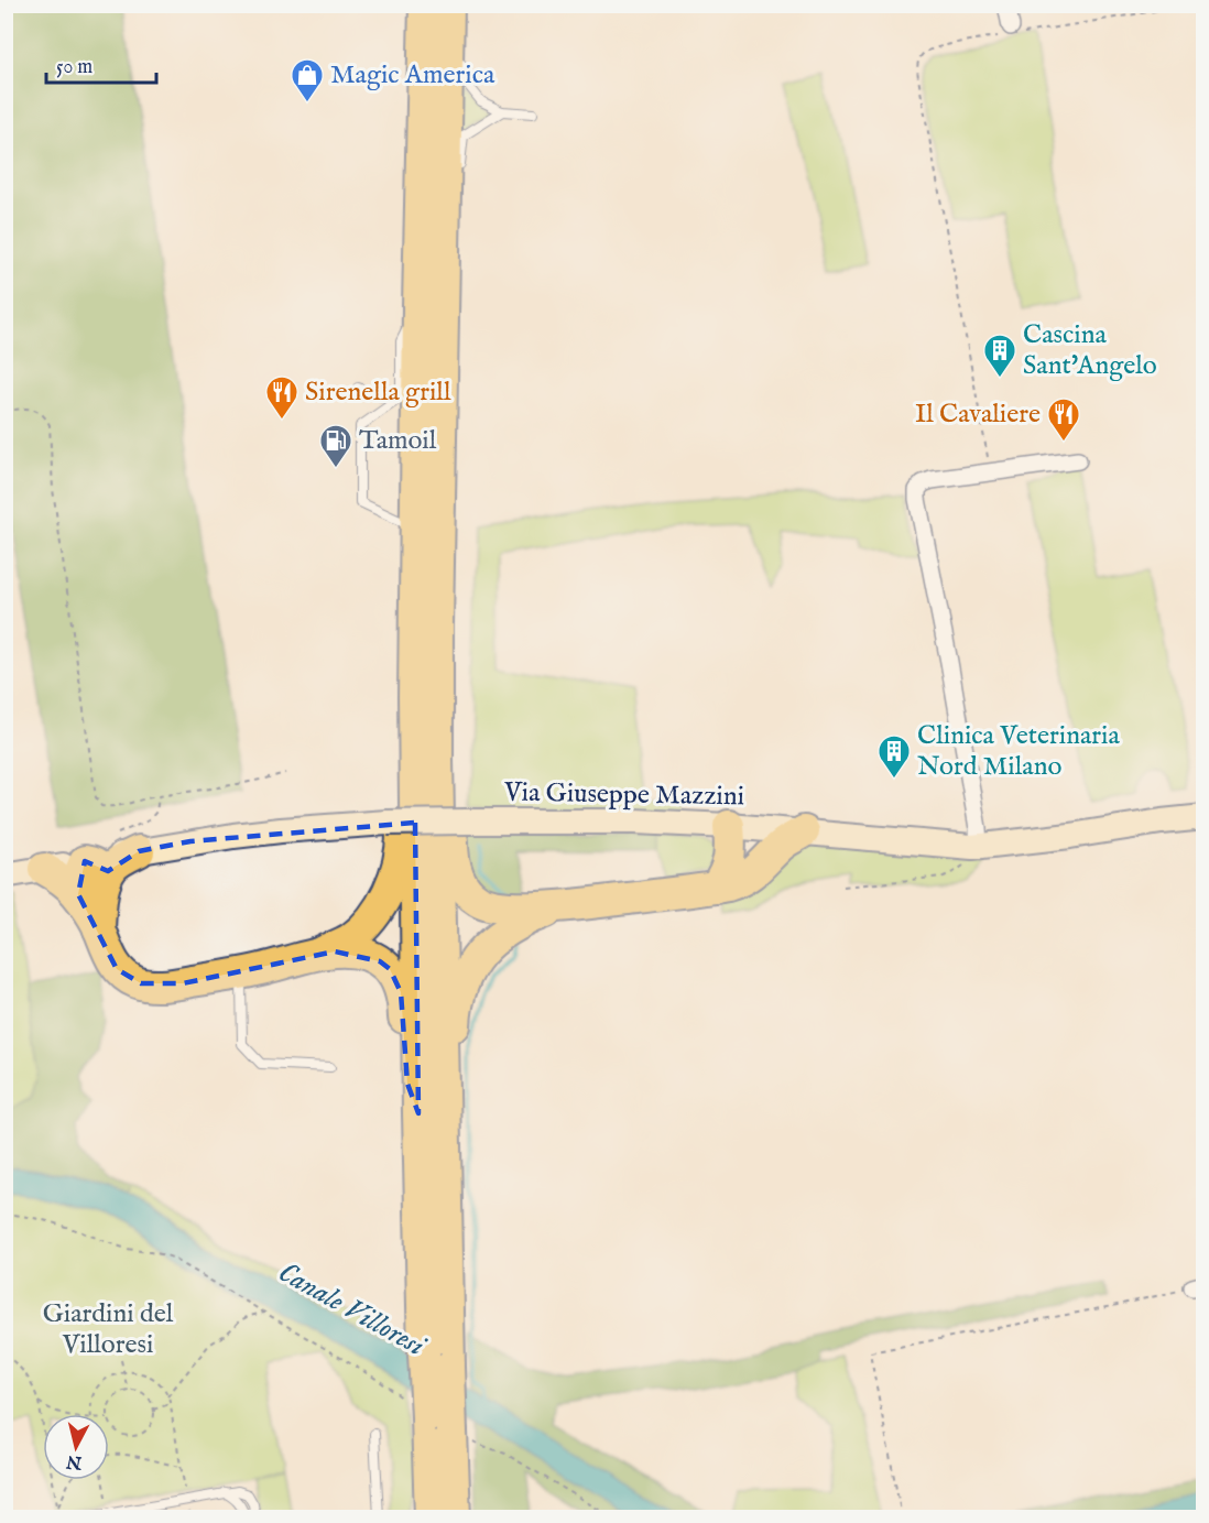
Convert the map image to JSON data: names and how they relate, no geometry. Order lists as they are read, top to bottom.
{
  "streets": {
    "street": ["Via Giuseppe Mazzini"]
  },
  "water": ["Canale Villoresi"],
  "parks": ["Giardini del Villoresi"],
  "places": {
    "shop": ["Magic America"],
    "building": ["Cascina Sant'Angelo", "Clinica Veterinaria Nord Milano"],
    "restaurant": ["Sirenella grill", "Il Cavaliere"],
    "fuel station": ["Tamoil"]
  },
  "scale_bar": "50 m",
  "north": "bottom"
}
